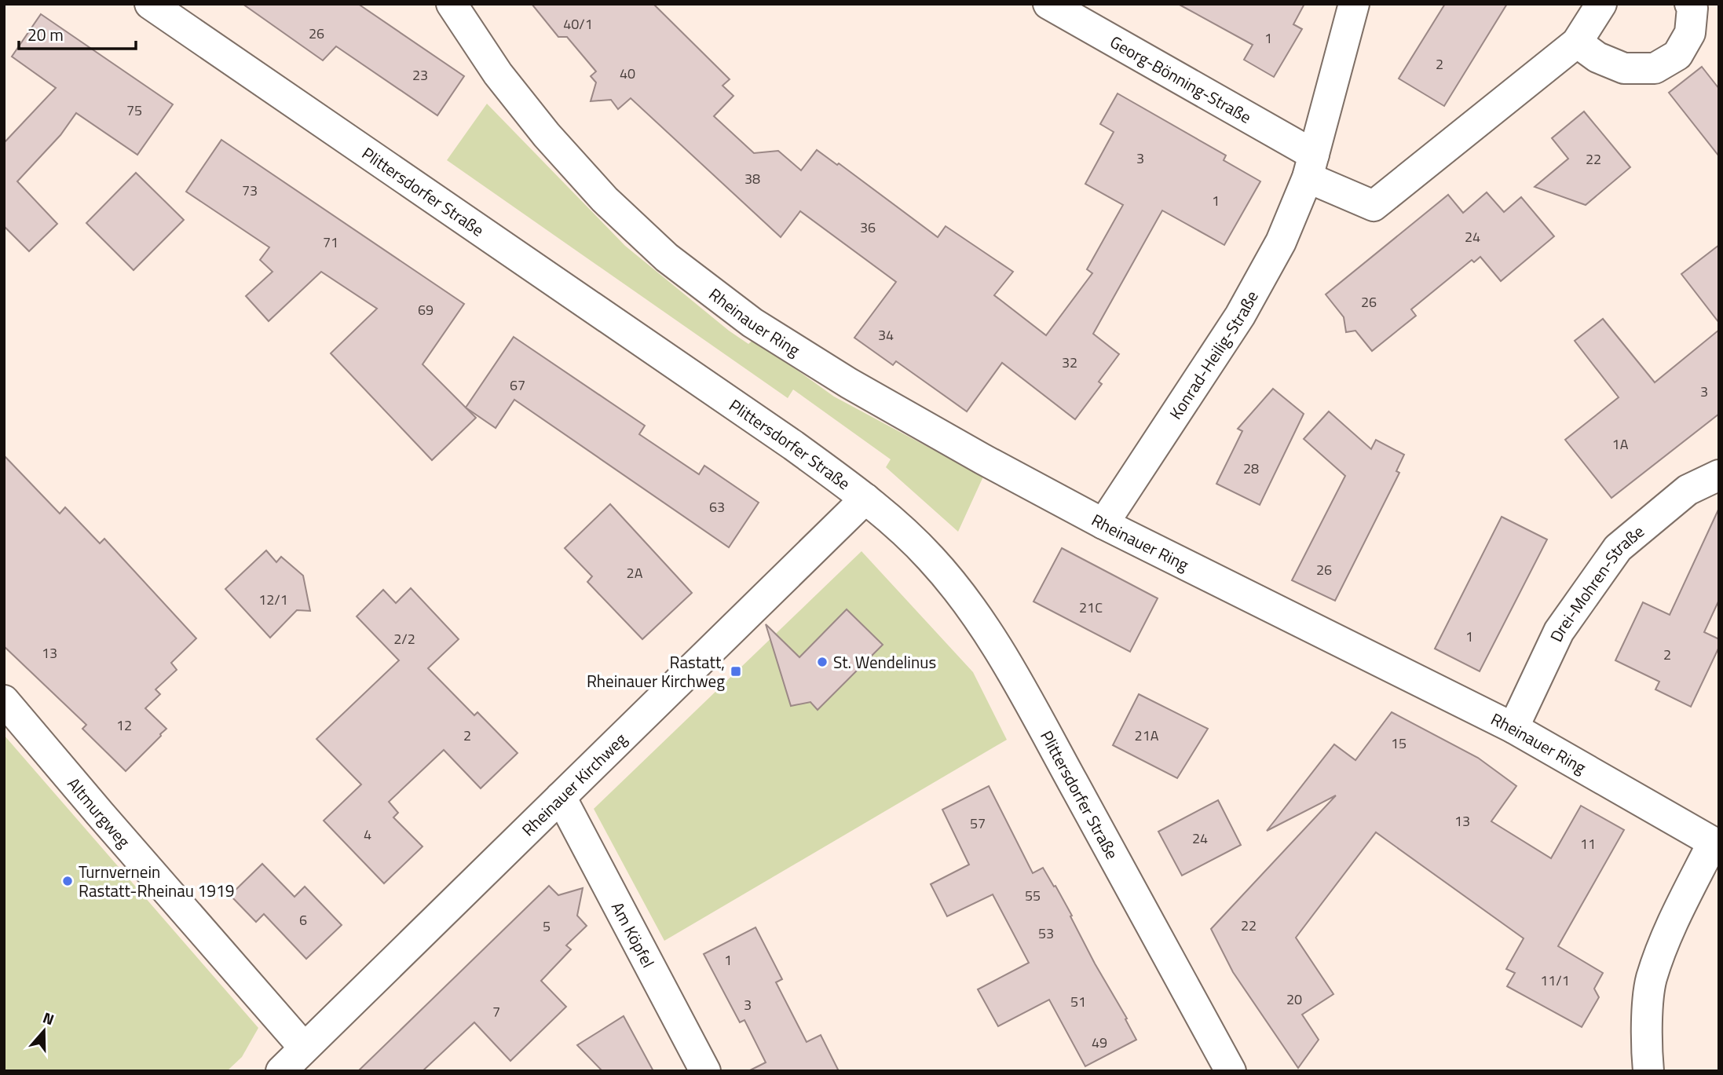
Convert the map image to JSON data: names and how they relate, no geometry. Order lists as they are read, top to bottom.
{
  "streets": {
    "street": [
      "Georg-Bönning-Straße",
      "Plittersdorfer Straße",
      "Rheinauer Ring",
      "Konrad-Heilig-Straße",
      "Drei-Mohren-Straße",
      "Rheinauer Kirchweg",
      "Altmurgweg",
      "Am Köpfel"
    ]
  },
  "crossings": [
    ["Georg-Bönning-Straße", "Konrad-Heilig-Straße"],
    ["Plittersdorfer Straße", "Rheinauer Kirchweg"],
    ["Rheinauer Ring", "Konrad-Heilig-Straße"],
    ["Rheinauer Ring", "Drei-Mohren-Straße"],
    ["Rheinauer Kirchweg", "Altmurgweg"],
    ["Rheinauer Kirchweg", "Am Köpfel"]
  ],
  "places": {
    "other": ["St. Wendelinus", "Turnvernein Rastatt-Rheinau 1919"],
    "transit": ["Rastatt, Rheinauer Kirchweg"]
  },
  "house_numbers": [
    "40/1",
    "26",
    "1",
    "2",
    "40",
    "23",
    "75",
    "3",
    "22",
    "38",
    "73",
    "1",
    "36",
    "24",
    "71",
    "26",
    "69",
    "34",
    "32",
    "67",
    "3",
    "1A",
    "28",
    "63",
    "26",
    "2A",
    "12/1",
    "21C",
    "1",
    "2/2",
    "13",
    "2",
    "12",
    "2",
    "21A",
    "15",
    "13",
    "57",
    "4",
    "24",
    "11",
    "55",
    "6",
    "22",
    "5",
    "53",
    "1",
    "11/1",
    "20",
    "51",
    "3",
    "7",
    "49"
  ],
  "scale_bar": "20 m",
  "north": "top"
}
